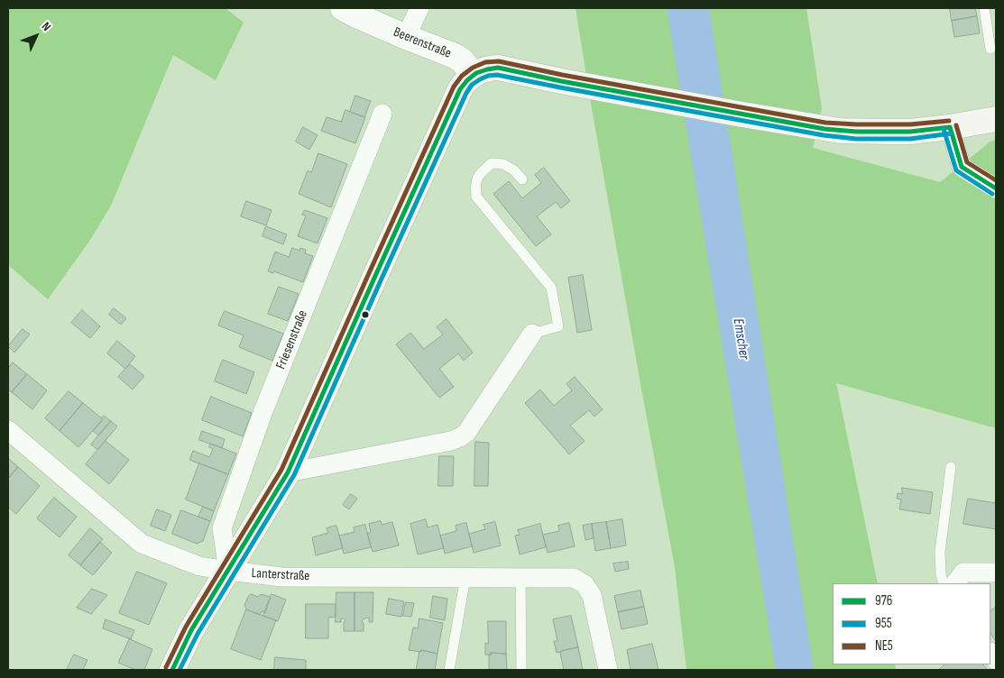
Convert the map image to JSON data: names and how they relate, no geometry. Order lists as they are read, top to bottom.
{
  "streets": {
    "street": ["Beerenstraße", "Friesenstraße", "Lanterstraße"]
  },
  "crossings": [
    ["Friesenstraße", "Lanterstraße"]
  ],
  "water": ["Emscher"],
  "lines": ["transit line NE5", "transit line 976", "transit line 955"],
  "legend": ["976", "955", "NE5"],
  "north": "top right"
}
